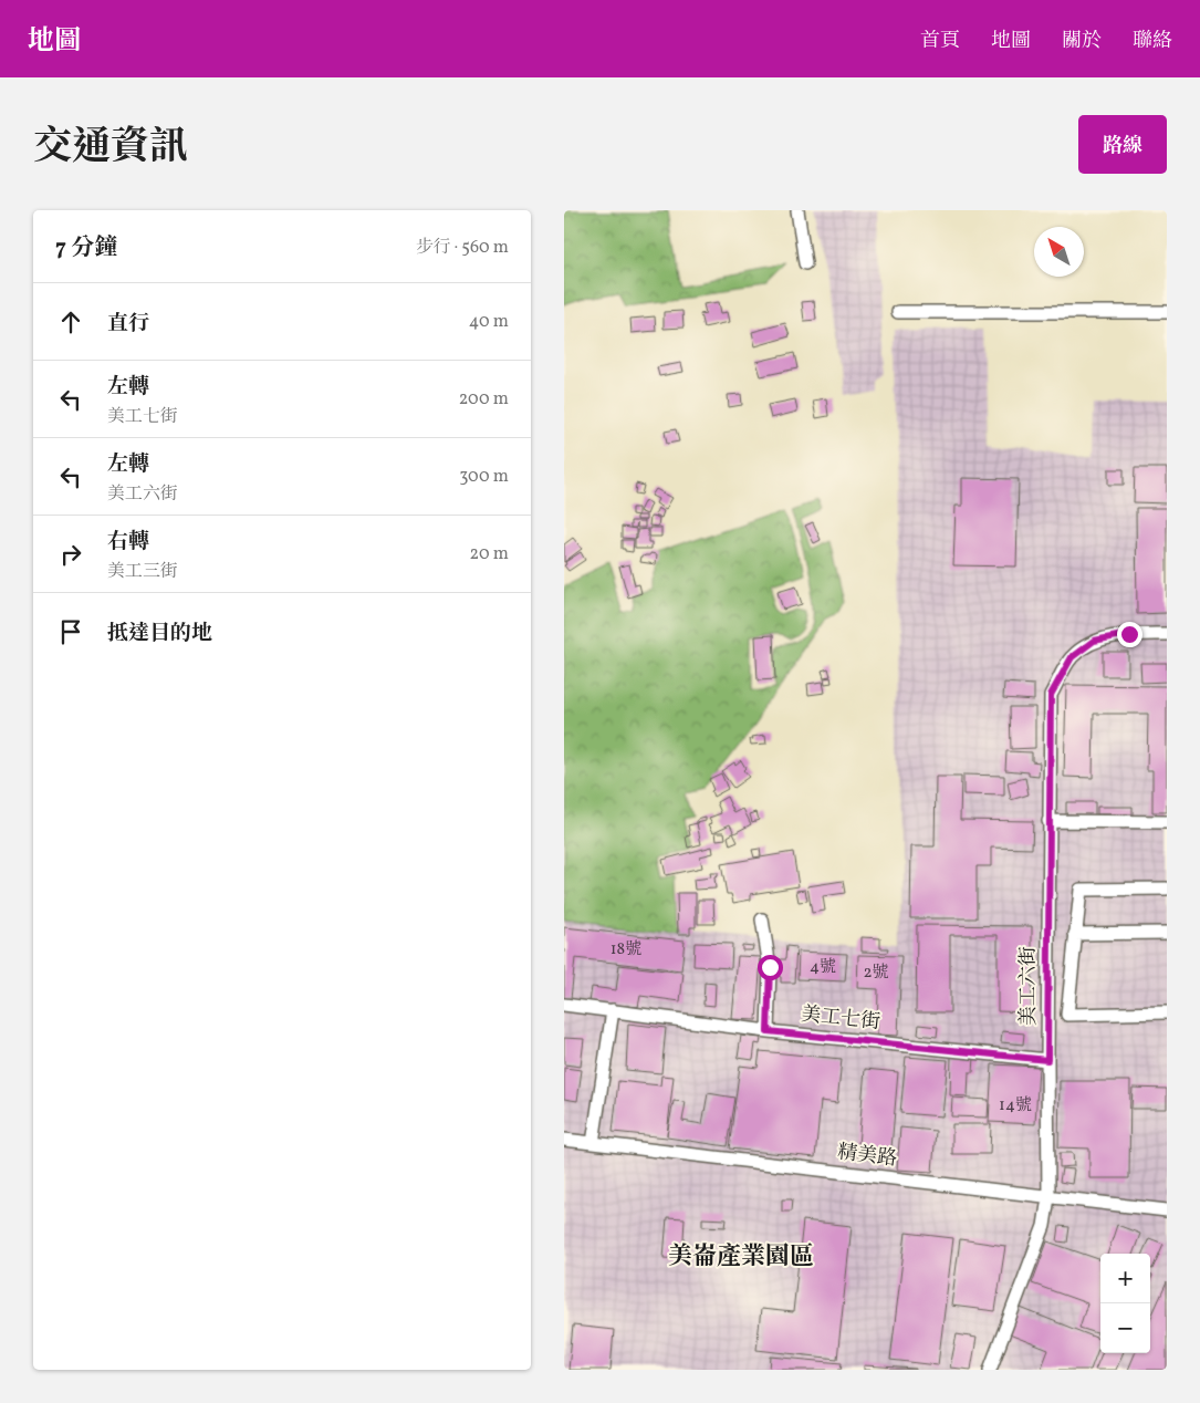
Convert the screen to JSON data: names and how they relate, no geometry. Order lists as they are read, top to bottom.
{
  "streets": {
    "street": ["美工六街", "美工七街", "精美路"]
  },
  "crossings": [
    ["美工六街", "美工七街"],
    ["美工六街", "精美路"]
  ],
  "districts": ["美崙產業園區"],
  "house_numbers": [
    "18號",
    "4號",
    "2號",
    "14號"
  ],
  "north": "top left",
  "page": {
    "header": "地圖",
    "nav": [
      "首頁",
      "地圖",
      "關於",
      "聯絡"
    ],
    "title": "交通資訊",
    "buttons": "路線",
    "heading": ["7 分鐘", "步行 · 560 m"],
    "list": [
      ["直行", "40 m"],
      ["左轉", "美工七街", "200 m"],
      ["左轉", "美工六街", "300 m"],
      ["右轉", "美工三街", "20 m"],
      "抵達目的地"
    ],
    "map_buttons": ["+", "−"]
  }
}
